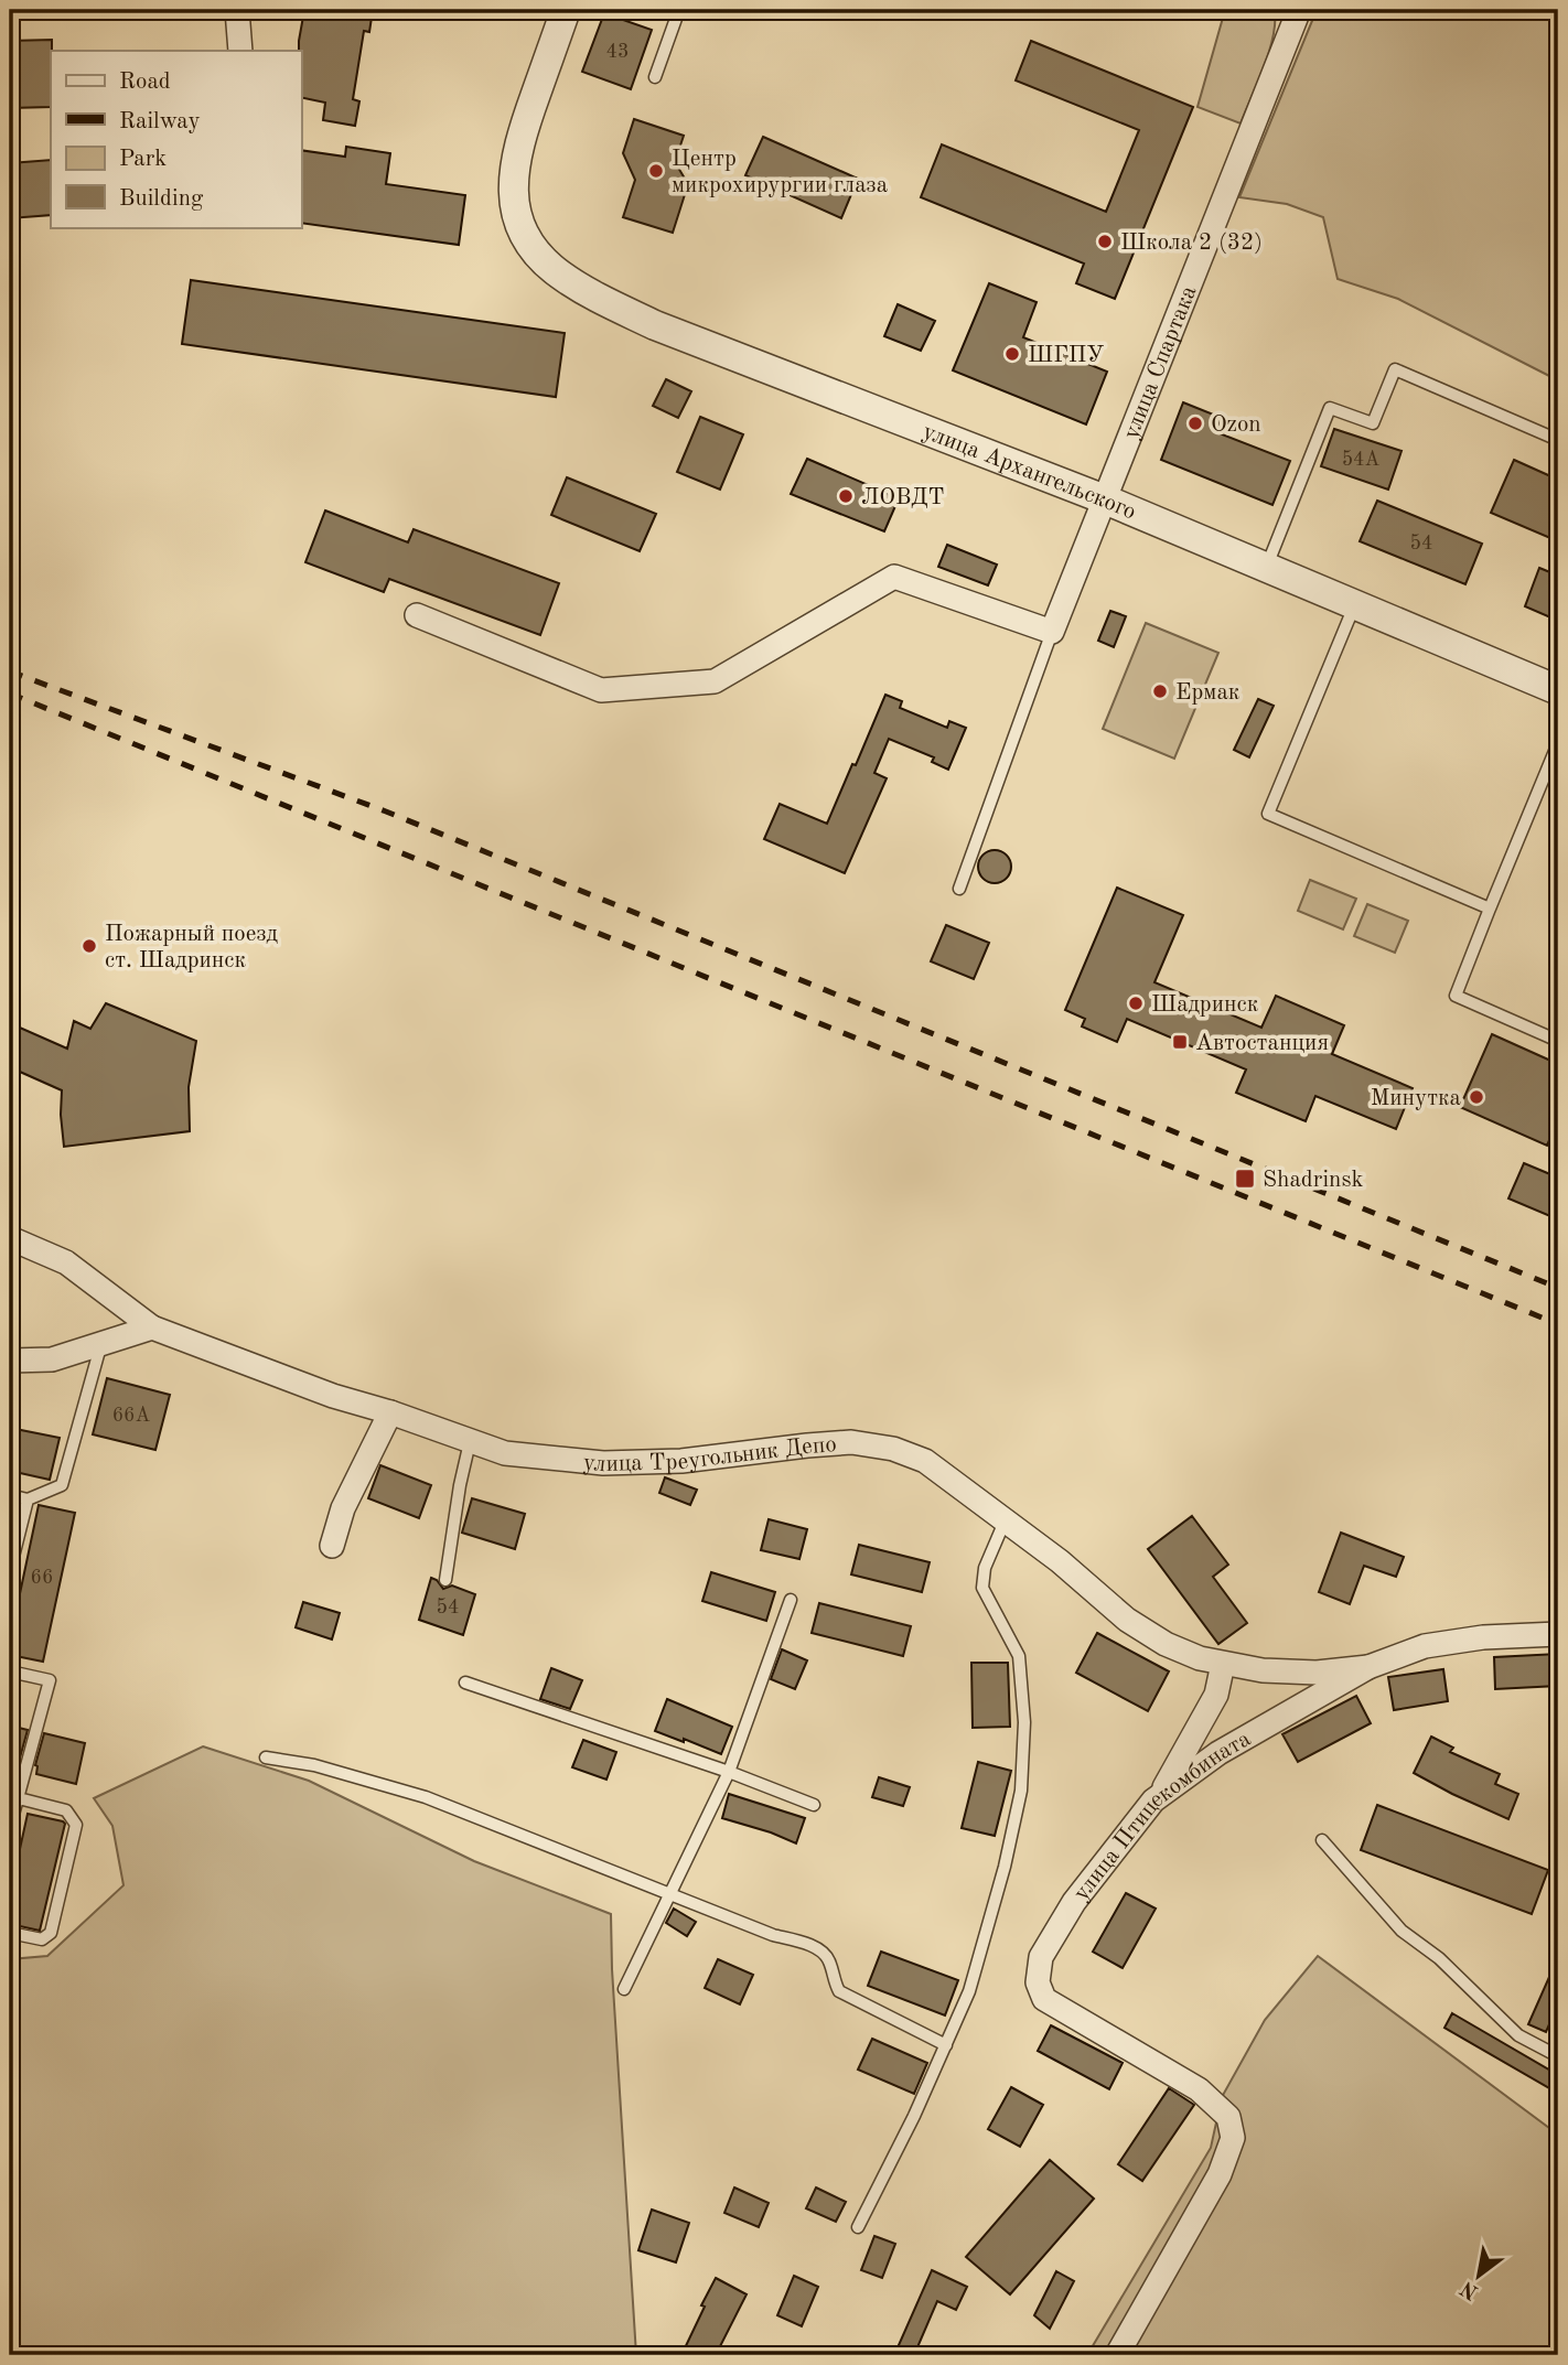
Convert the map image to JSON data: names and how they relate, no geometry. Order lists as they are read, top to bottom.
{
  "streets": {
    "street": [
      "улица Спартака",
      "улица Архангельского",
      "улица Треугольник Депо",
      "улица Птицекомбината"
    ]
  },
  "crossings": [
    ["улица Спартака", "улица Архангельского"],
    ["улица Треугольник Депо", "улица Птицекомбината"]
  ],
  "places": {
    "other": [
      "Центр микрохирургии глаза",
      "Школа 2 (32)",
      "ШГПУ",
      "Ozon",
      "ЛОВДТ",
      "Ермак",
      "Пожарный поезд ст. Шадринск",
      "Шадринск",
      "Минутка"
    ],
    "transit": ["Автостанция", "Shadrinsk"]
  },
  "house_numbers": [
    "43",
    "54А",
    "54",
    "66А",
    "66",
    "54"
  ],
  "legend": [
    "Road",
    "Railway",
    "Park",
    "Building"
  ],
  "north": "bottom left"
}
